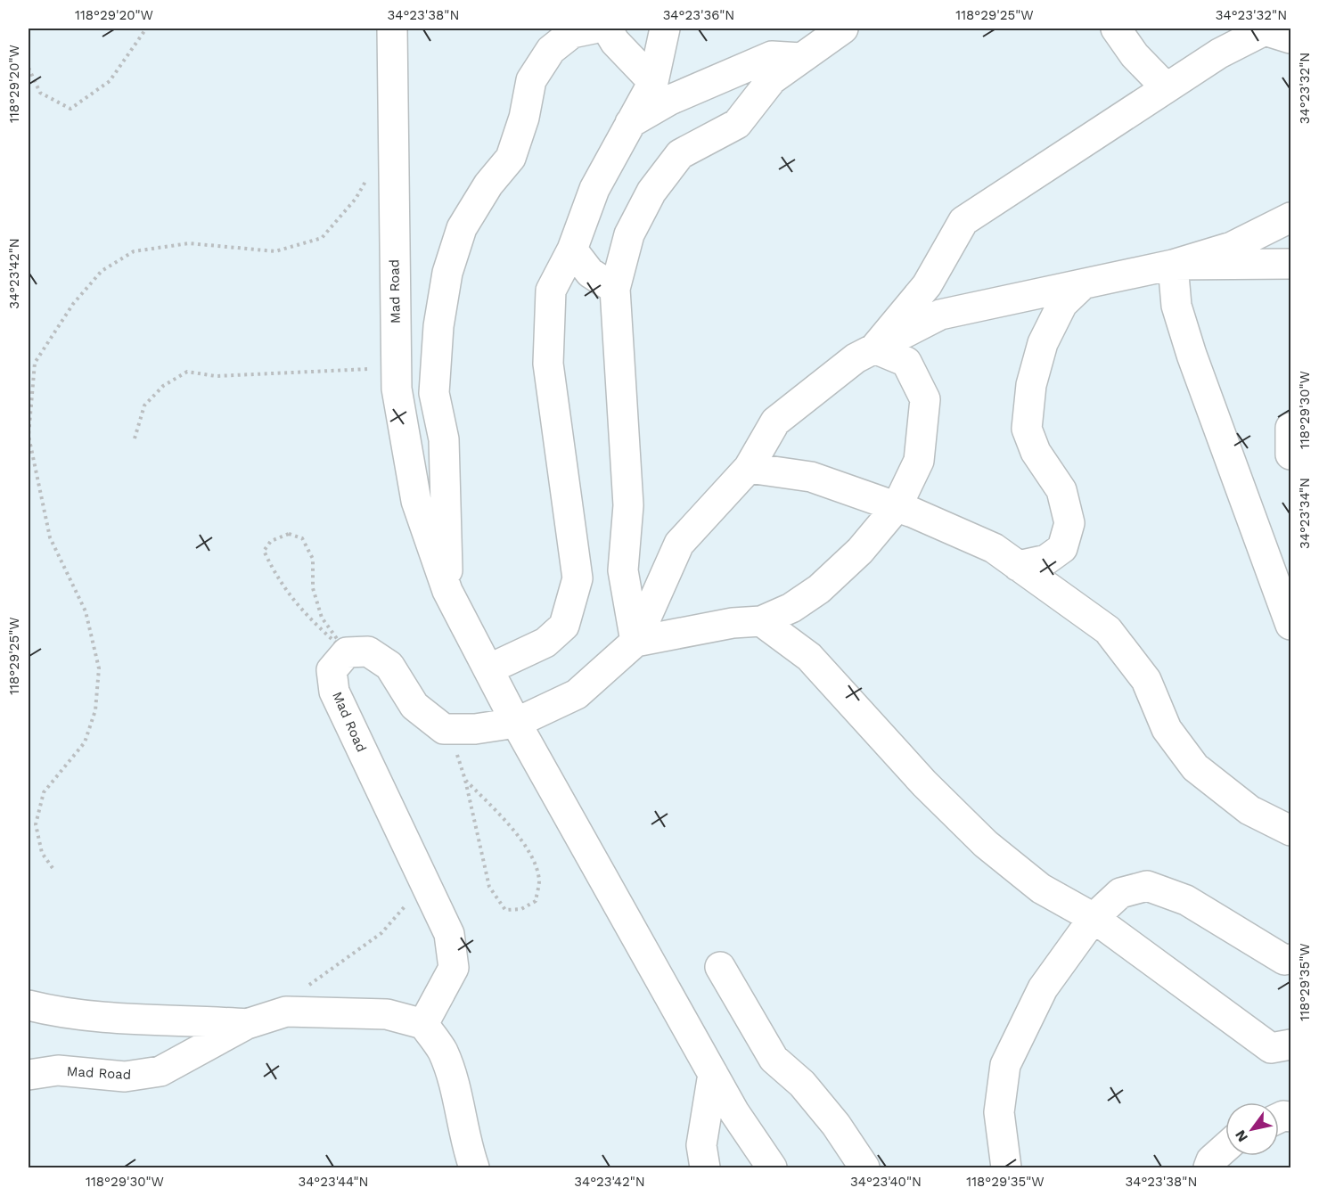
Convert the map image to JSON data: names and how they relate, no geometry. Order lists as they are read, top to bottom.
{
  "streets": {
    "street": ["Mad Road"]
  },
  "north": "bottom left",
  "coordinates": [
    "118°29'20\"W",
    "34°23'38\"N",
    "34°23'36\"N",
    "118°29'25\"W",
    "34°23'32\"N",
    "34°23'42\"N",
    "118°29'30\"W",
    "34°23'34\"N",
    "118°29'35\"W",
    "34°23'44\"N",
    "34°23'40\"N"
  ]
}
